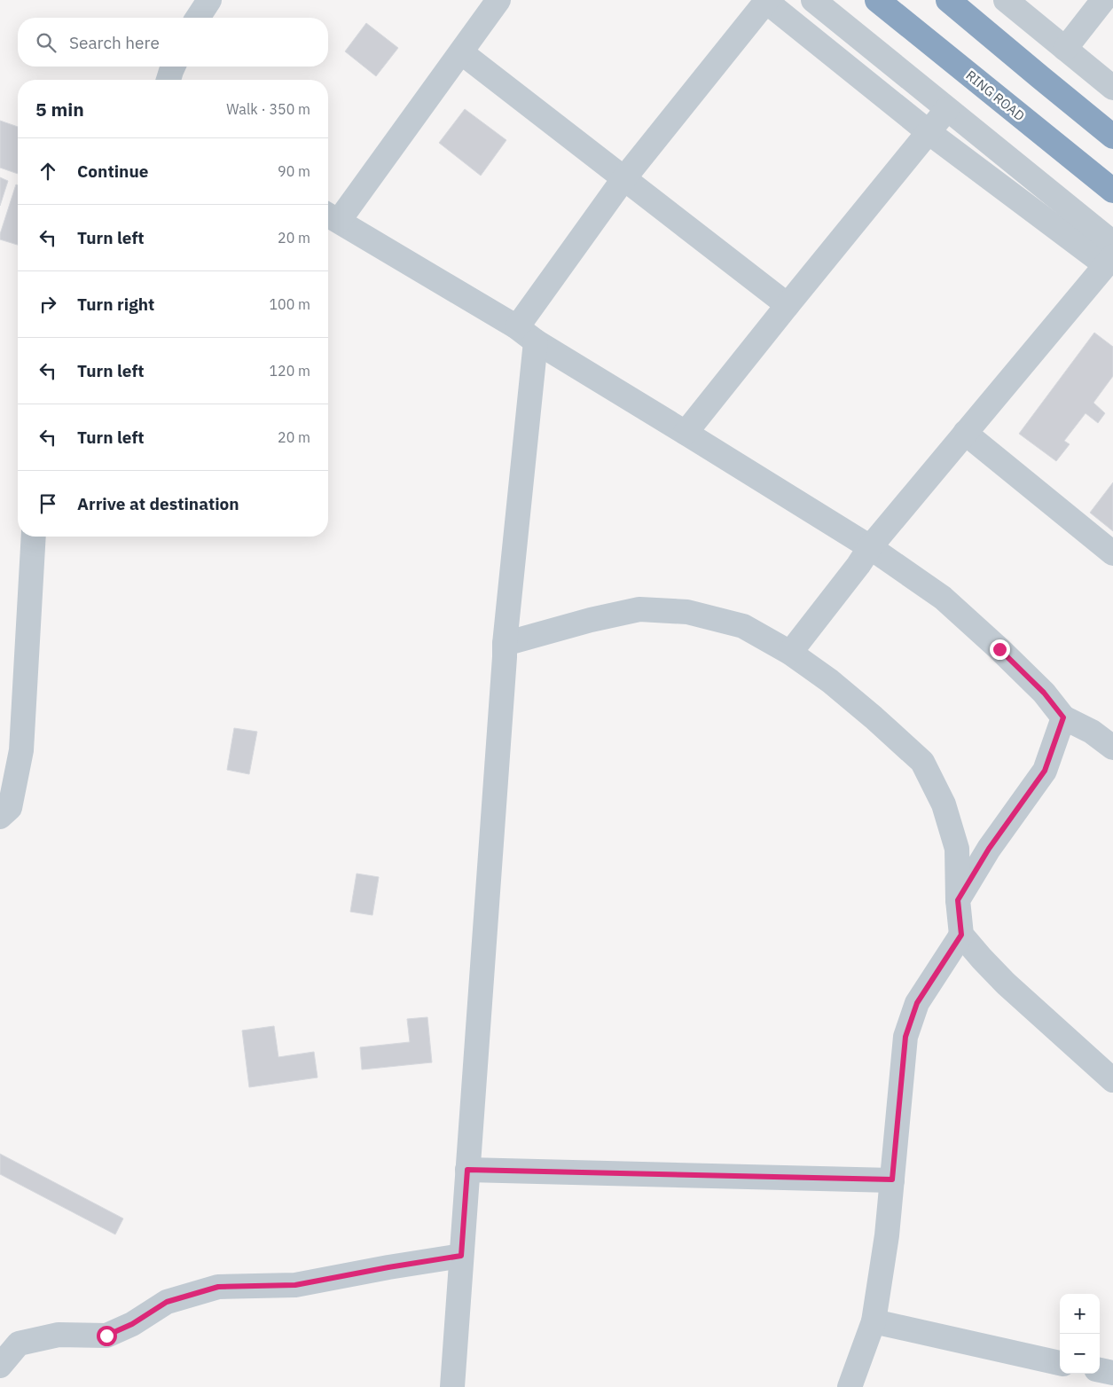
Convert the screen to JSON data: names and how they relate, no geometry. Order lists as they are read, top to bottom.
{
  "streets": {
    "highway": ["RING ROAD"]
  },
  "page": {
    "search": "Search here",
    "heading": ["5 min", "Walk · 350 m"],
    "list": [
      ["Continue", "90 m"],
      ["Turn left", "20 m"],
      ["Turn right", "100 m"],
      ["Turn left", "120 m"],
      ["Turn left", "20 m"],
      "Arrive at destination"
    ],
    "map_buttons": ["+", "−"]
  }
}
